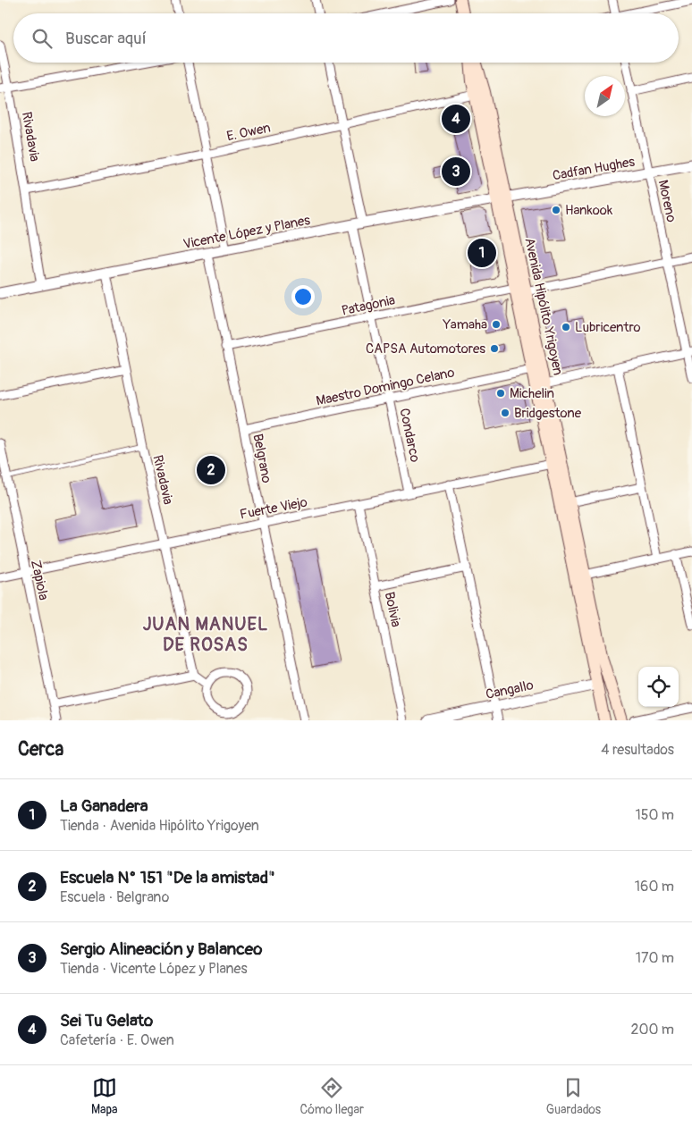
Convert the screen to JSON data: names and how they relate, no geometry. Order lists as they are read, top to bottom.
{
  "streets": {
    "main road": ["Avenida Hipólito Yrigoyen"],
    "street": [
      "E. Owen",
      "Rivadavia",
      "Cadfan Hughes",
      "Moreno",
      "Vicente López y Planes",
      "Patagonia",
      "Maestro Domingo Celano",
      "Condarco",
      "Belgrano",
      "Fuerte Viejo",
      "Zapiola",
      "Bolivia",
      "Cangallo"
    ]
  },
  "crossings": [
    ["E. Owen", "Rivadavia"],
    ["E. Owen", "Avenida Hipólito Yrigoyen"],
    ["E. Owen", "Condarco"],
    ["Rivadavia", "Vicente López y Planes"],
    ["Rivadavia", "Fuerte Viejo"],
    ["Cadfan Hughes", "Moreno"],
    ["Cadfan Hughes", "Vicente López y Planes"],
    ["Cadfan Hughes", "Avenida Hipólito Yrigoyen"],
    ["Moreno", "Patagonia"],
    ["Vicente López y Planes", "Avenida Hipólito Yrigoyen"],
    ["Vicente López y Planes", "Condarco"],
    ["Vicente López y Planes", "Belgrano"],
    ["Patagonia", "Avenida Hipólito Yrigoyen"],
    ["Patagonia", "Condarco"],
    ["Patagonia", "Belgrano"],
    ["Avenida Hipólito Yrigoyen", "Maestro Domingo Celano"],
    ["Avenida Hipólito Yrigoyen", "Fuerte Viejo"],
    ["Avenida Hipólito Yrigoyen", "Cangallo"],
    ["Maestro Domingo Celano", "Condarco"],
    ["Maestro Domingo Celano", "Belgrano"],
    ["Condarco", "Fuerte Viejo"],
    ["Belgrano", "Fuerte Viejo"],
    ["Fuerte Viejo", "Zapiola"],
    ["Fuerte Viejo", "Bolivia"]
  ],
  "districts": ["JUAN MANUEL DE ROSAS"],
  "places": [
    "Hankook",
    "Yamaha",
    "Lubricentro",
    "CAPSA Automotores",
    "Michelin",
    "Bridgestone"
  ],
  "north": "top right",
  "page": {
    "search": "Buscar aquí",
    "pins": [
      "4",
      "3",
      "1",
      "2"
    ],
    "heading": ["Cerca", "4 resultados"],
    "list": [
      {
        "mark": "1",
        "name": "La Ganadera",
        "note": "Tienda · Avenida Hipólito Yrigoyen",
        "value": "150 m"
      },
      {
        "mark": "2",
        "name": "Escuela N° 151 \"De la amistad\"",
        "note": "Escuela · Belgrano",
        "value": "160 m"
      },
      {
        "mark": "3",
        "name": "Sergio Alineación y Balanceo",
        "note": "Tienda · Vicente López y Planes",
        "value": "170 m"
      },
      {
        "mark": "4",
        "name": "Sei Tu Gelato",
        "note": "Cafetería · E. Owen",
        "value": "200 m"
      }
    ],
    "nav": ["Mapa", "Cómo llegar", "Guardados"]
  }
}
